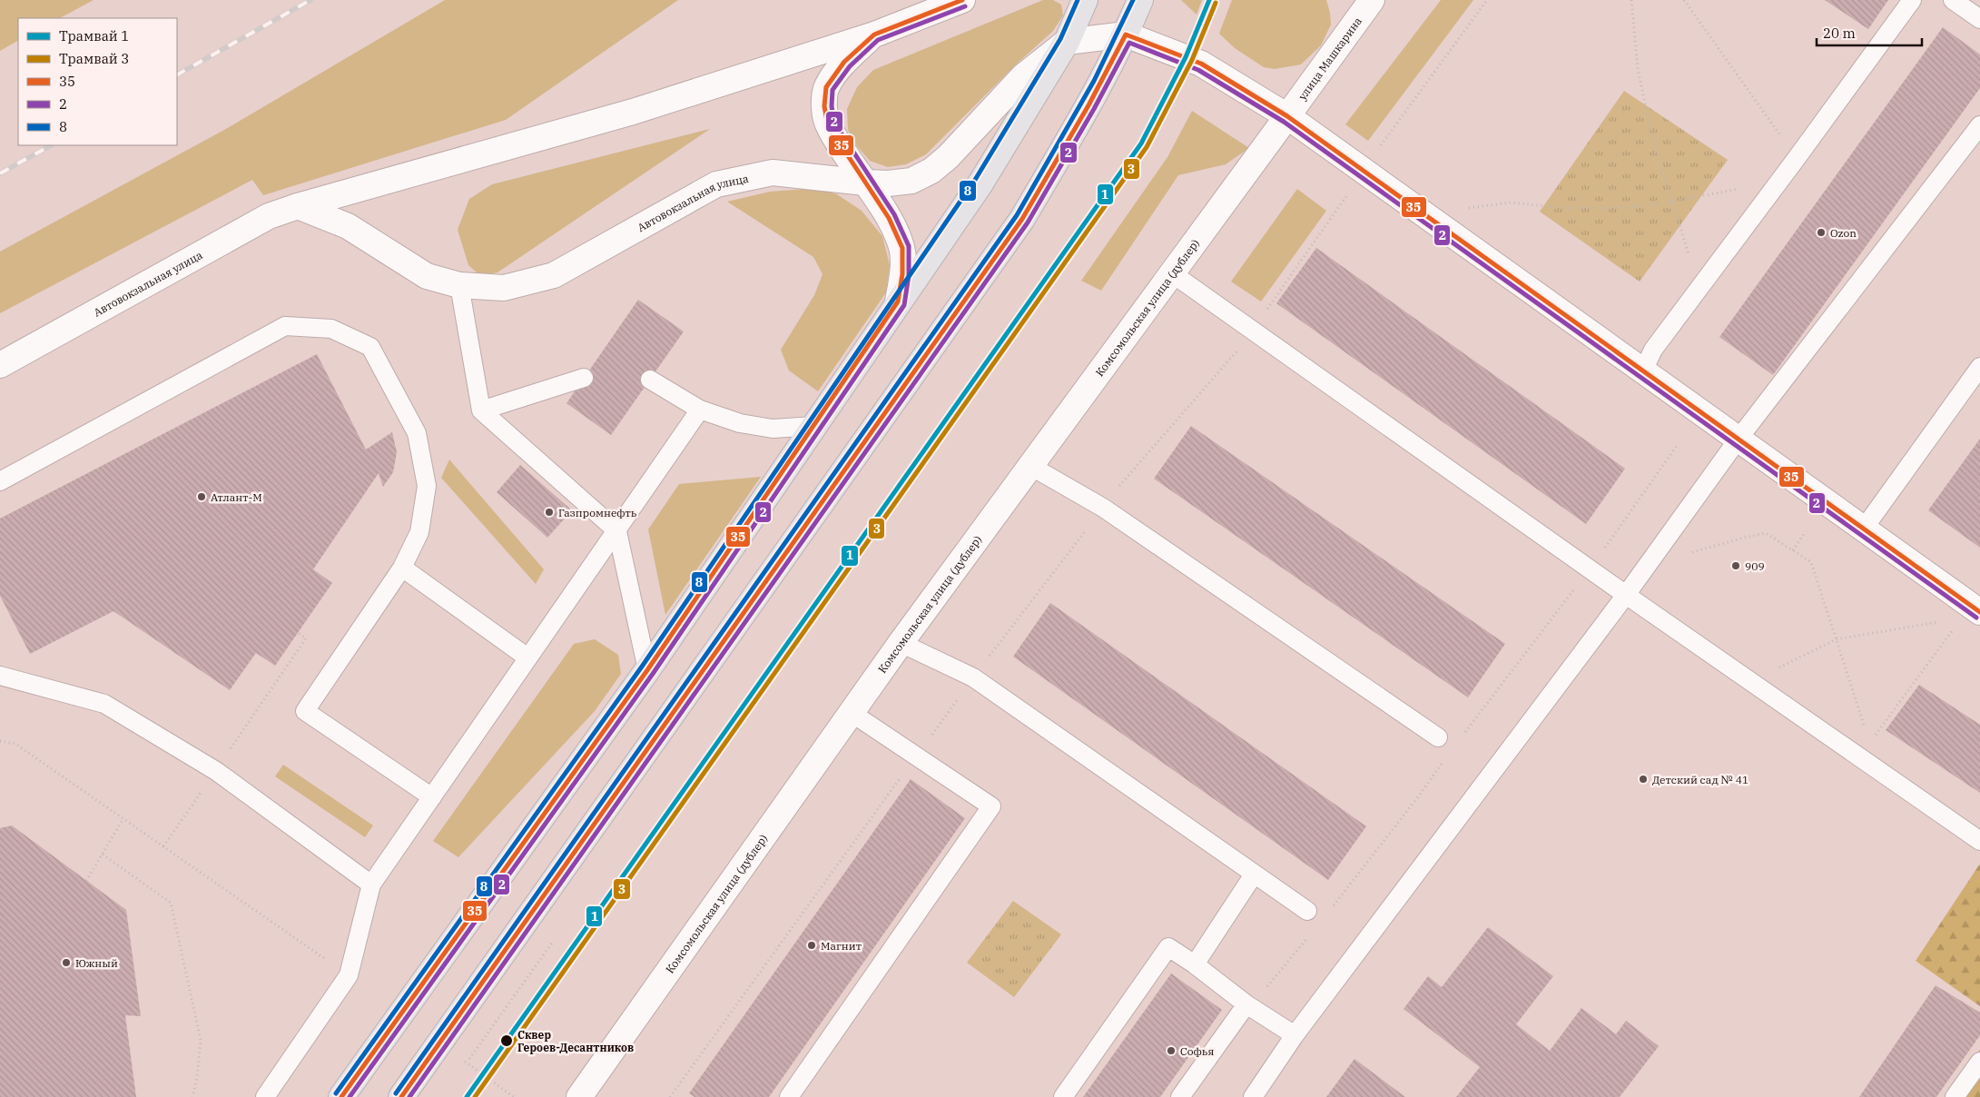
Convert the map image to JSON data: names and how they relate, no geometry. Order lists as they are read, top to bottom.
{
  "streets": {
    "street": ["улица Машкарина", "Автовокзальная улица", "Комсомольская улица (дублер)"]
  },
  "crossings": [
    ["улица Машкарина", "Комсомольская улица (дублер)"]
  ],
  "places": [
    "Ozon",
    "Атлант-М",
    "Газпромнефть",
    "909",
    "Детский сад № 41",
    "Магнит",
    "Южный",
    "Сквер Героев-Десантников",
    "Софья"
  ],
  "lines": [
    "tram line 1",
    "transit line 35",
    "transit line 8",
    "tram line 3",
    "transit line 2"
  ],
  "legend": [
    "Трамвай 1",
    "Трамвай 3",
    "35",
    "2",
    "8"
  ],
  "scale_bar": "20 m"
}
